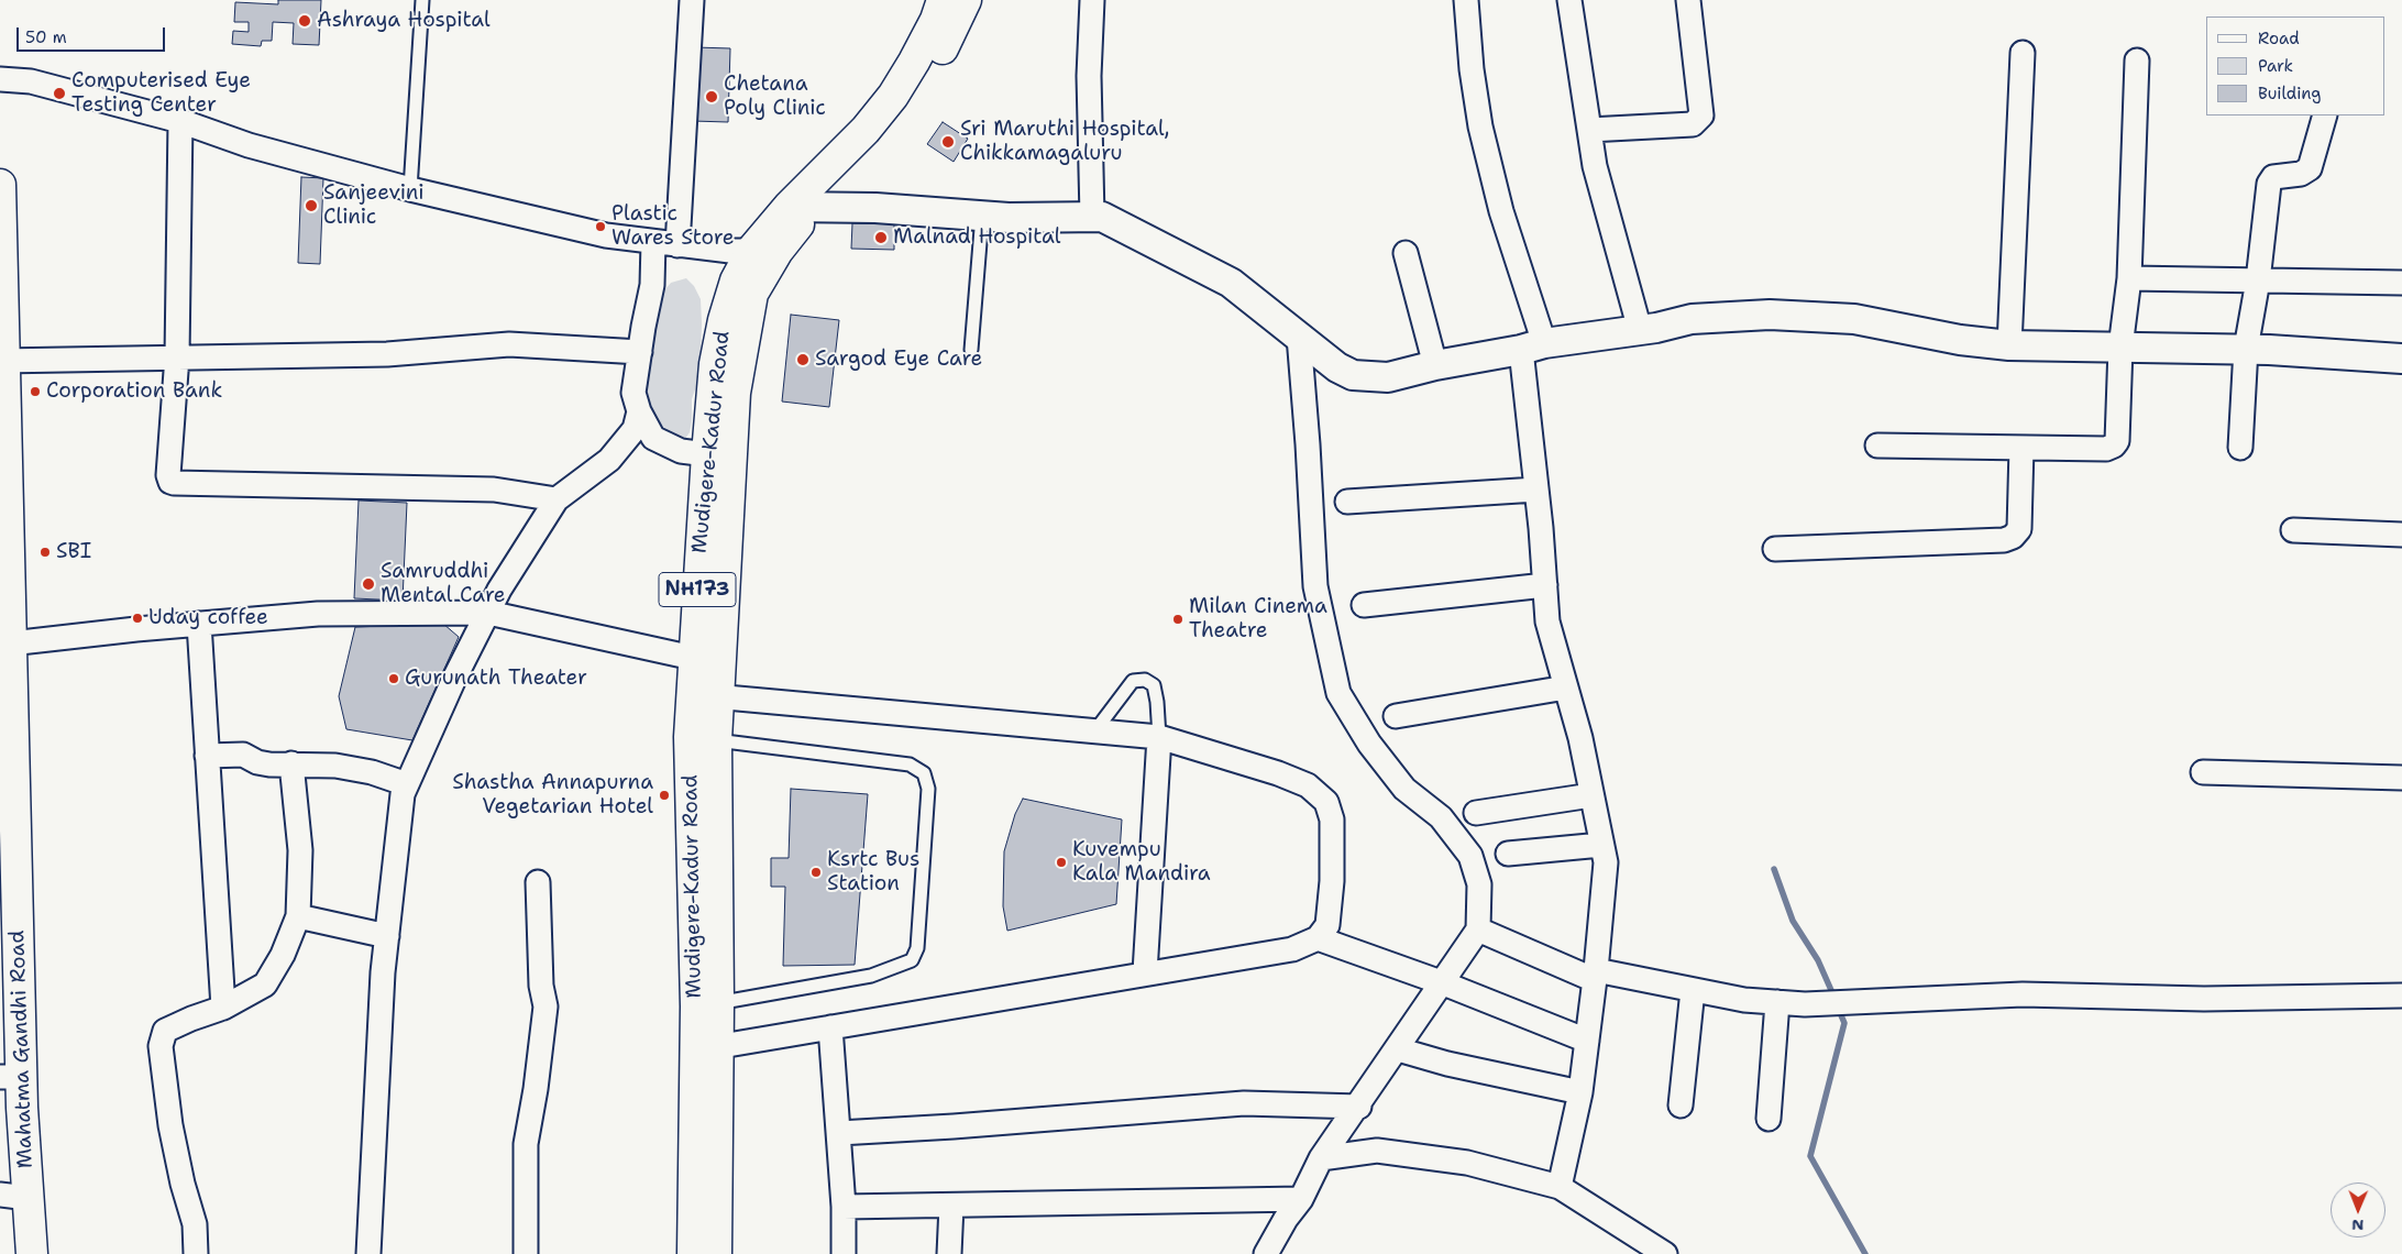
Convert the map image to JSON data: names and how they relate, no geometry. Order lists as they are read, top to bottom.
{
  "streets": {
    "main road": ["Mudigere-Kadur Road", "NH173", "Mahatma Gandhi Road"]
  },
  "places": [
    "Ashraya Hospital",
    "Computerised Eye Testing Center",
    "Chetana Poly Clinic",
    "Sri Maruthi Hospital, Chikkamagaluru",
    "Sanjeevini Clinic",
    "Plastic Wares Store",
    "Malnad Hospital",
    "Sargod Eye Care",
    "Corporation Bank",
    "SBI",
    "Samruddhi Mental Care",
    "Uday coffee",
    "Milan Cinema Theatre",
    "Gurunath Theater",
    "Shastha Annapurna Vegetarian Hotel",
    "Kuvempu Kala Mandira",
    "Ksrtc Bus Station"
  ],
  "legend": ["Road", "Park", "Building"],
  "scale_bar": "50 m",
  "north": "bottom"
}
